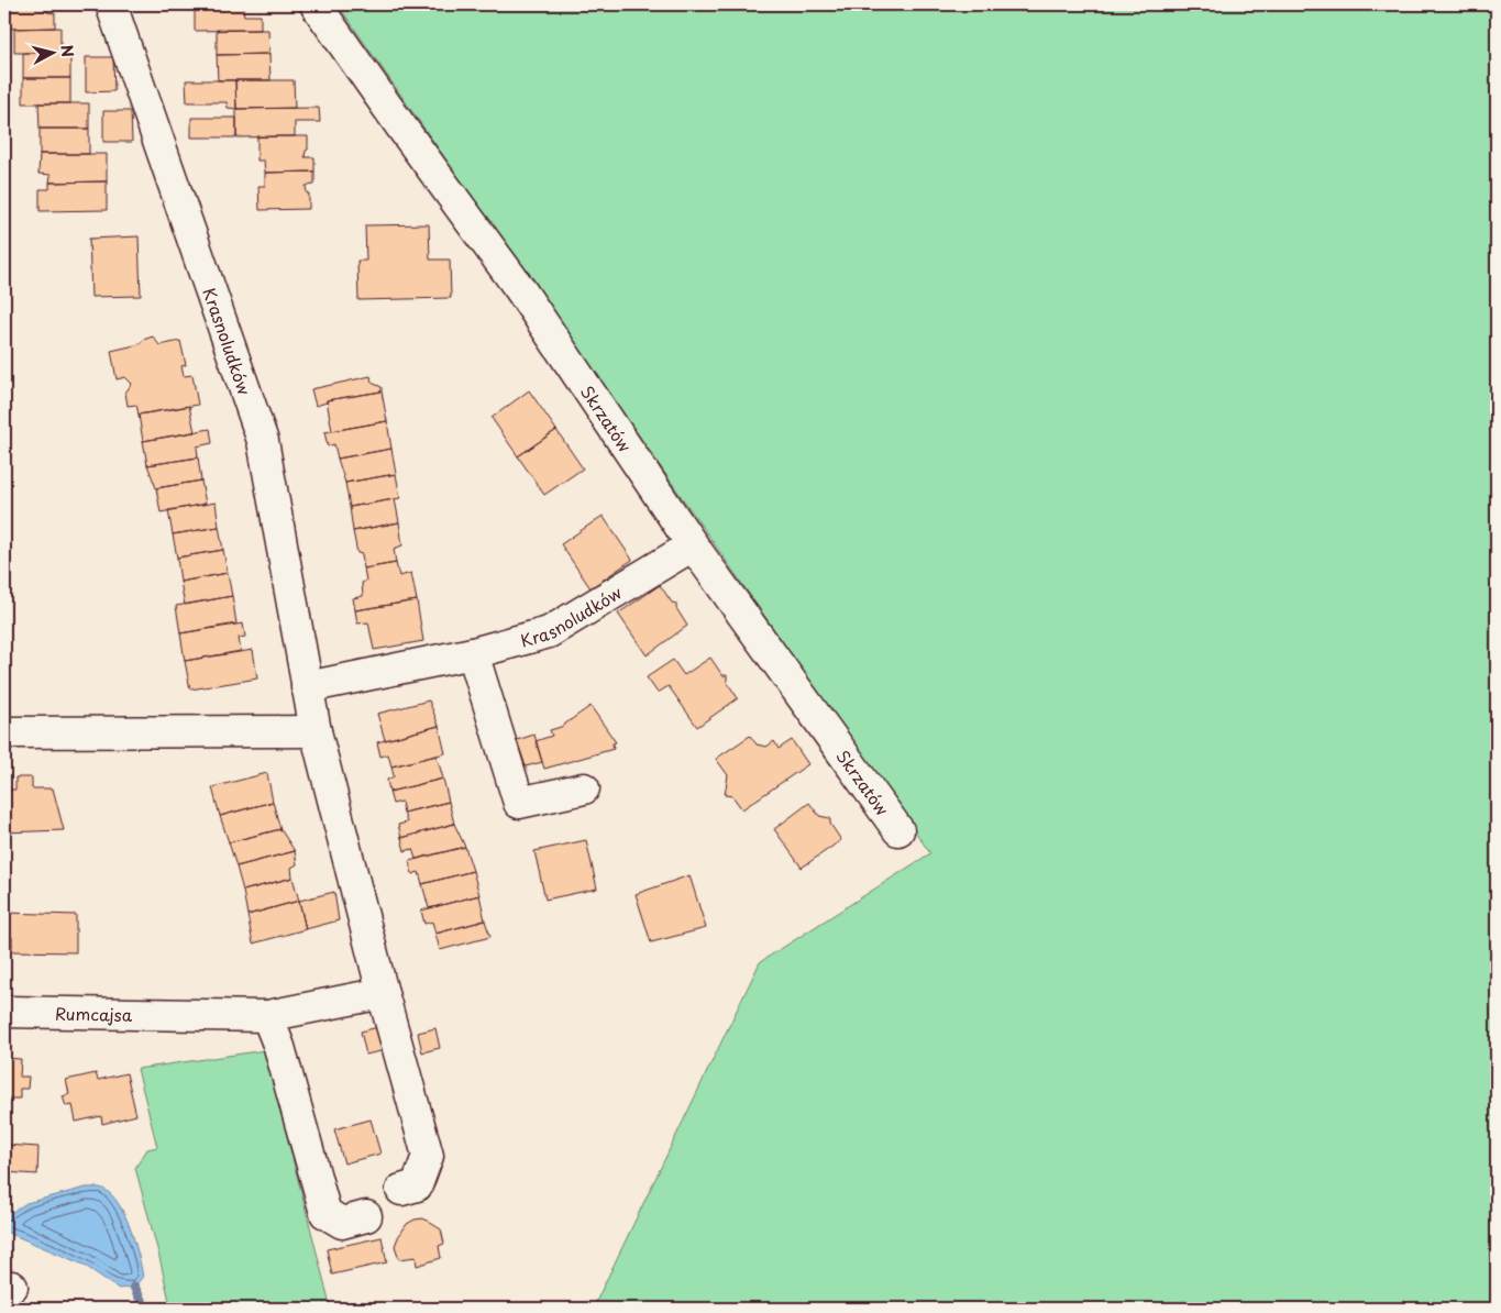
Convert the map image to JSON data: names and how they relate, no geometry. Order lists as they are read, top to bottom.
{
  "streets": {
    "street": ["Krasnoludków", "Skrzatów", "Rumcajsa"]
  },
  "crossings": [
    ["Krasnoludków", "Skrzatów"],
    ["Krasnoludków", "Rumcajsa"]
  ],
  "north": "right"
}
